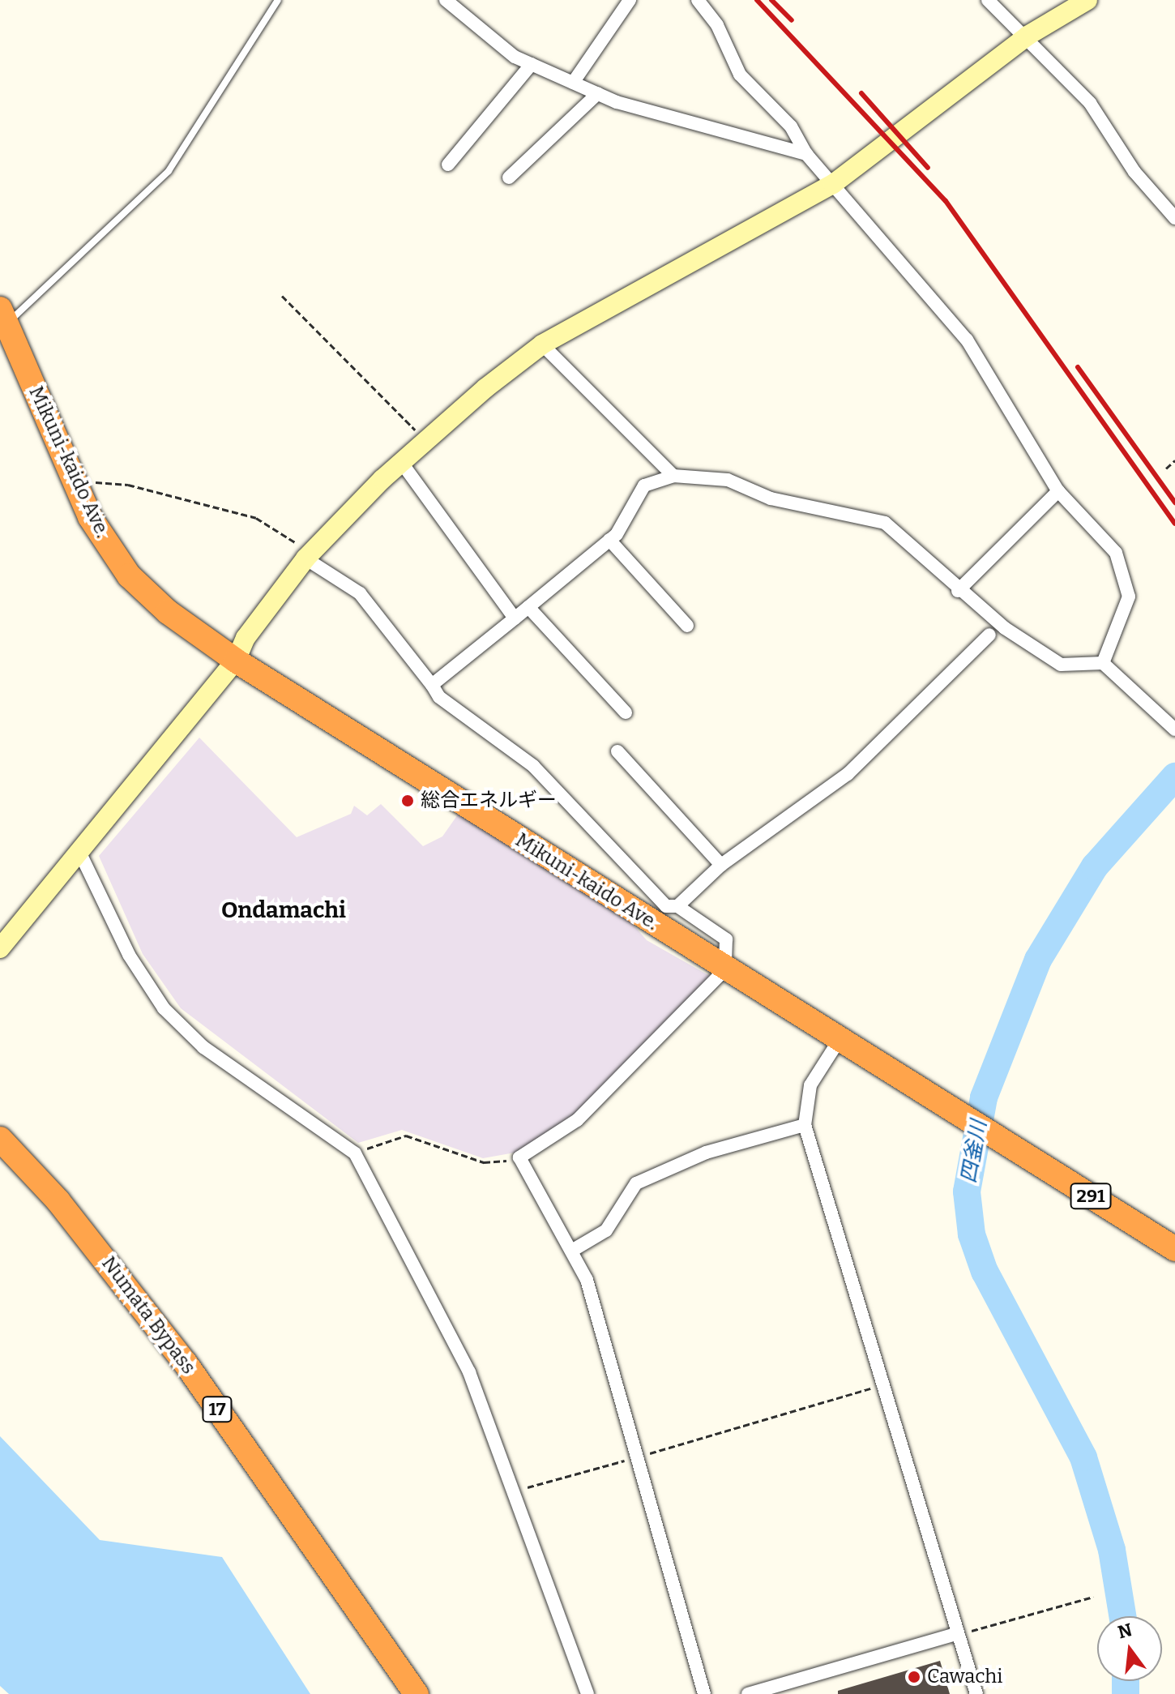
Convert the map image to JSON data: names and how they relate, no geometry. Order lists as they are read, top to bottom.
{
  "streets": {
    "highway": [
      "Mikuni-kaido Ave.",
      "291",
      "Numata Bypass",
      "17"
    ]
  },
  "districts": ["Ondamachi"],
  "water": ["四釜川"],
  "places": ["総合エネルギー", "Cawachi"],
  "north": "top"
}
